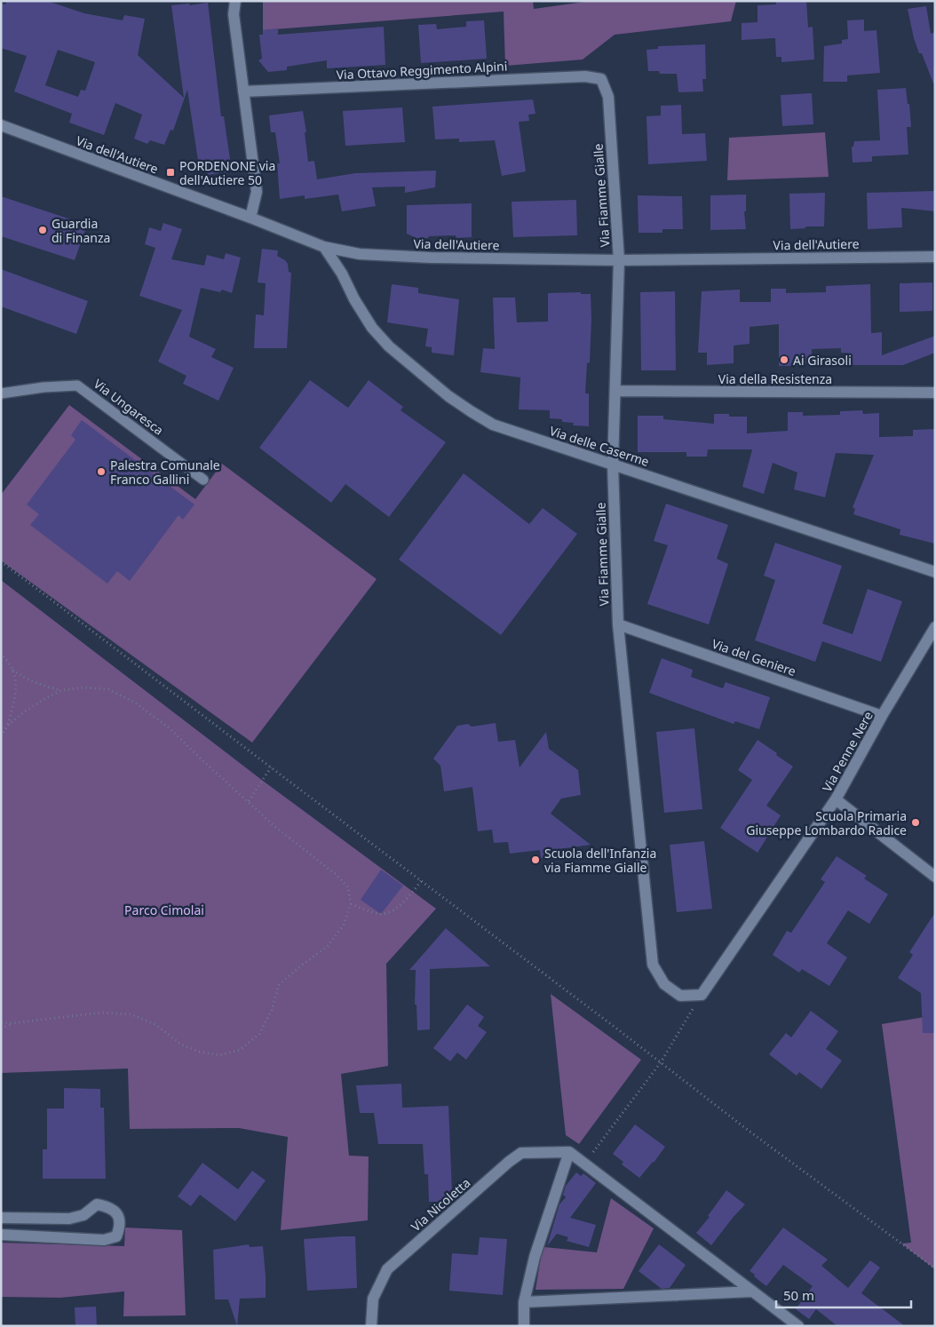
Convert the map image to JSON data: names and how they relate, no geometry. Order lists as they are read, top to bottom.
{
  "streets": {
    "street": [
      "Via Ottavo Reggimento Alpini",
      "Via dell'Autiere",
      "Via Fiamme Gialle",
      "Via della Resistenza",
      "Via delle Caserme",
      "Via del Geniere",
      "Via Penne Nere",
      "Via Nicoletta"
    ],
    "lane": ["Via Ungaresca"]
  },
  "crossings": [
    ["Via Ottavo Reggimento Alpini", "Via Fiamme Gialle"],
    ["Via dell'Autiere", "Via Fiamme Gialle"],
    ["Via dell'Autiere", "Via delle Caserme"],
    ["Via Fiamme Gialle", "Via della Resistenza"],
    ["Via Fiamme Gialle", "Via delle Caserme"],
    ["Via Fiamme Gialle", "Via del Geniere"],
    ["Via Fiamme Gialle", "Via Penne Nere"],
    ["Via del Geniere", "Via Penne Nere"]
  ],
  "parks": ["Parco Cimolai"],
  "places": {
    "transit": ["PORDENONE via dell'Autiere 50"],
    "other": [
      "Guardia di Finanza",
      "Ai Girasoli",
      "Palestra Comunale Franco Gallini",
      "Scuola Primaria Giuseppe Lombardo Radice",
      "Scuola dell'Infanzia via Fiamme Gialle"
    ]
  },
  "scale_bar": "50 m"
}
